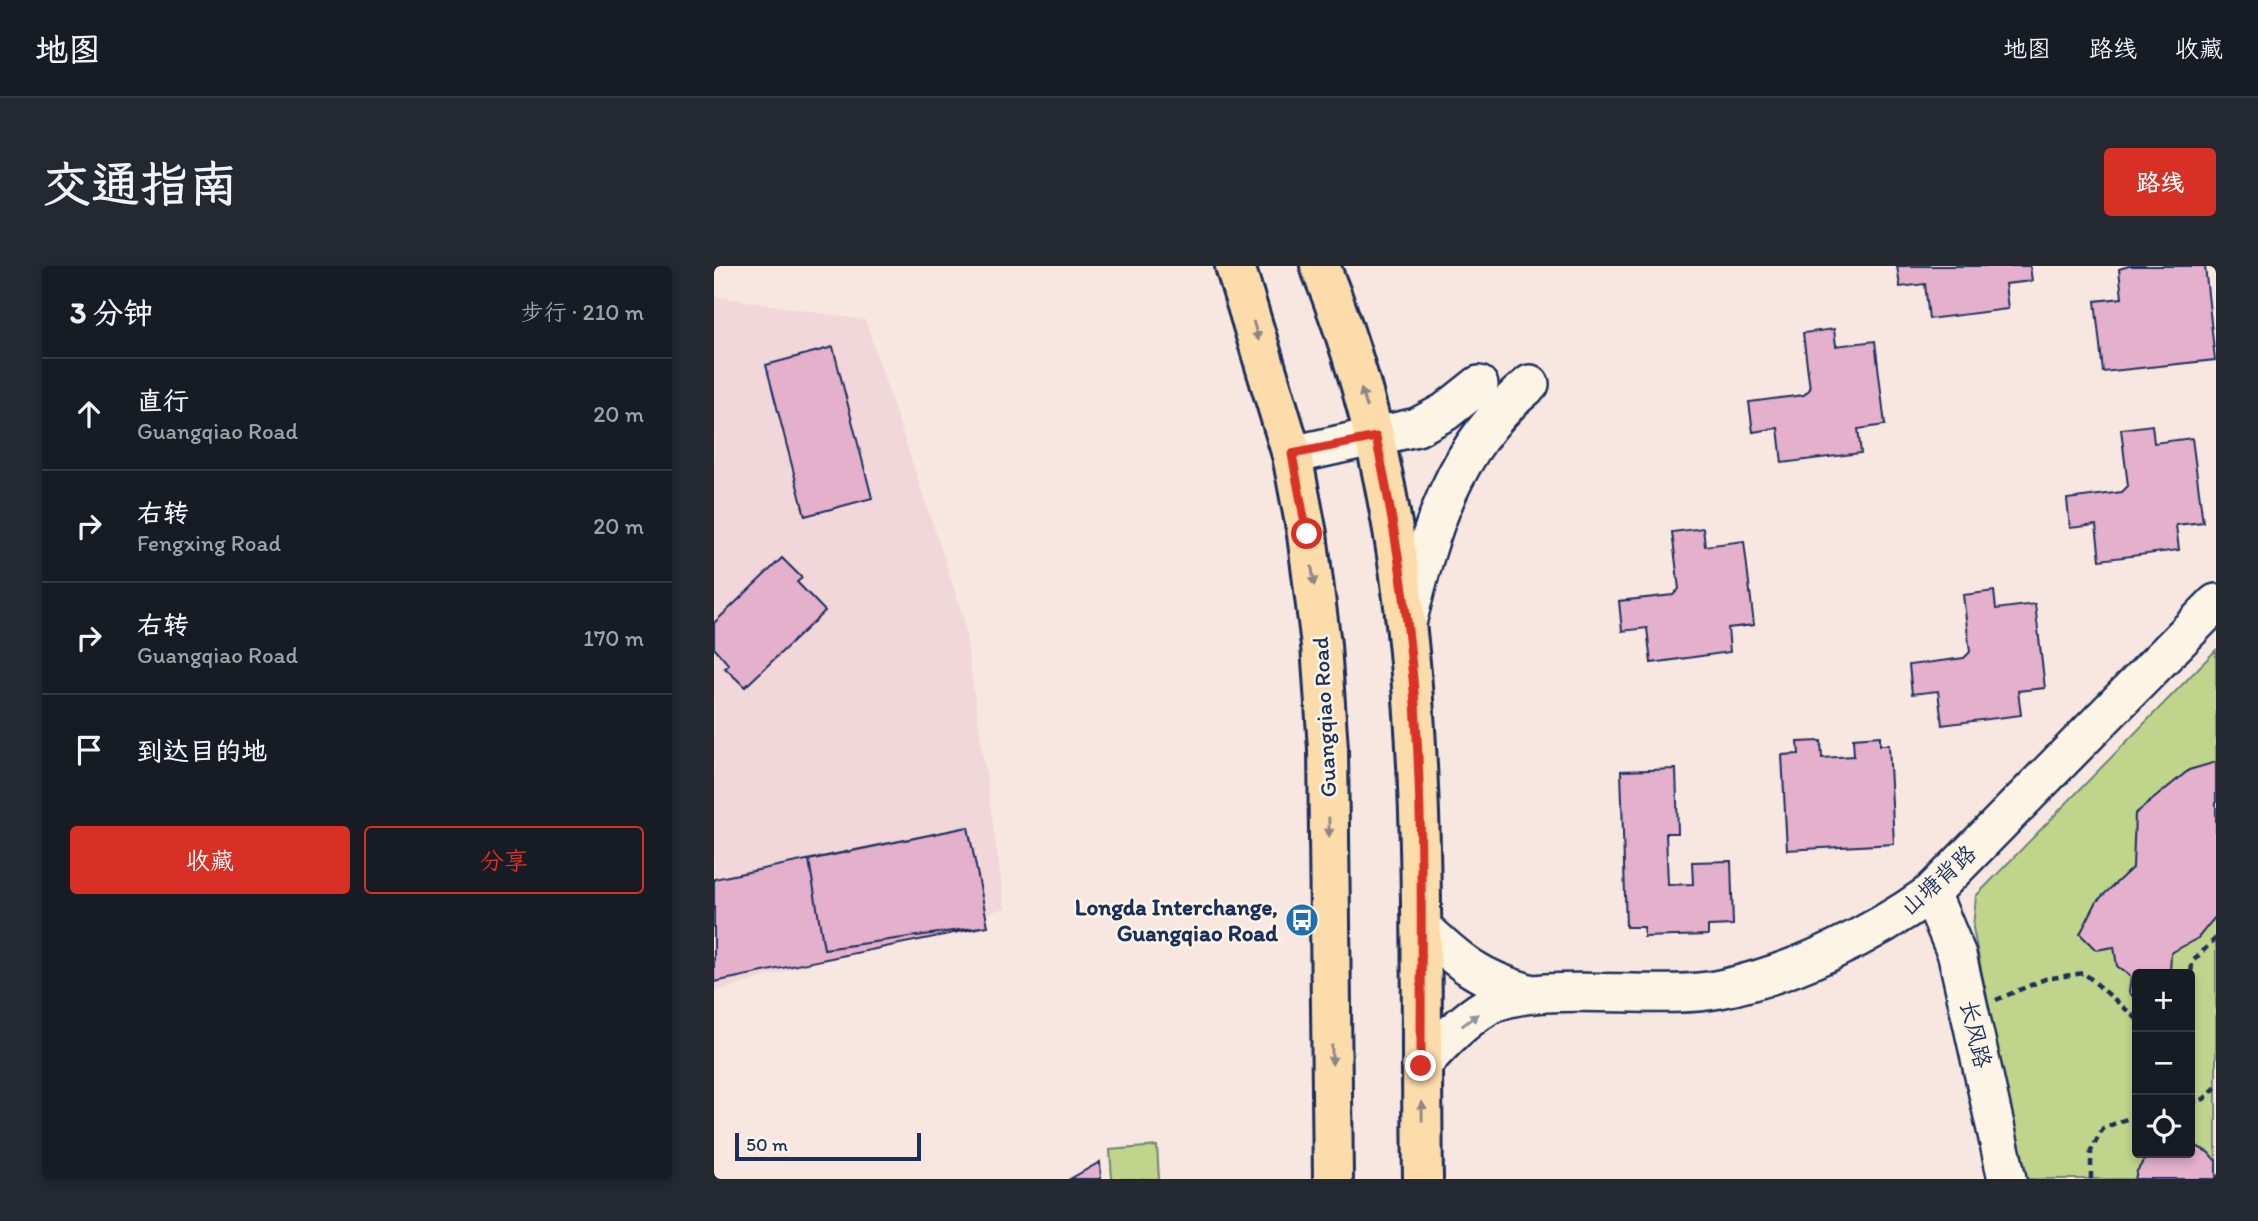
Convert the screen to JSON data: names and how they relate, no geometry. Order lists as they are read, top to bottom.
{
  "streets": {
    "main road": ["Guangqiao Road"],
    "street": ["山塘背路", "长风路"]
  },
  "crossings": [
    ["山塘背路", "长风路"]
  ],
  "places": {
    "bus stop": ["Longda Interchange, Guangqiao Road"]
  },
  "scale_bar": "50 m",
  "page": {
    "header": "地图",
    "nav": ["地图", "路线", "收藏"],
    "buttons": [
      "路线",
      ["收藏", "分享"]
    ],
    "title": "交通指南",
    "heading": ["3 分钟", "步行 · 210 m"],
    "list": [
      ["直行", "Guangqiao Road", "20 m"],
      ["右转", "Fengxing Road", "20 m"],
      ["右转", "Guangqiao Road", "170 m"],
      "到达目的地"
    ],
    "map_buttons": ["+", "−"],
    "scale": "50 m"
  }
}
